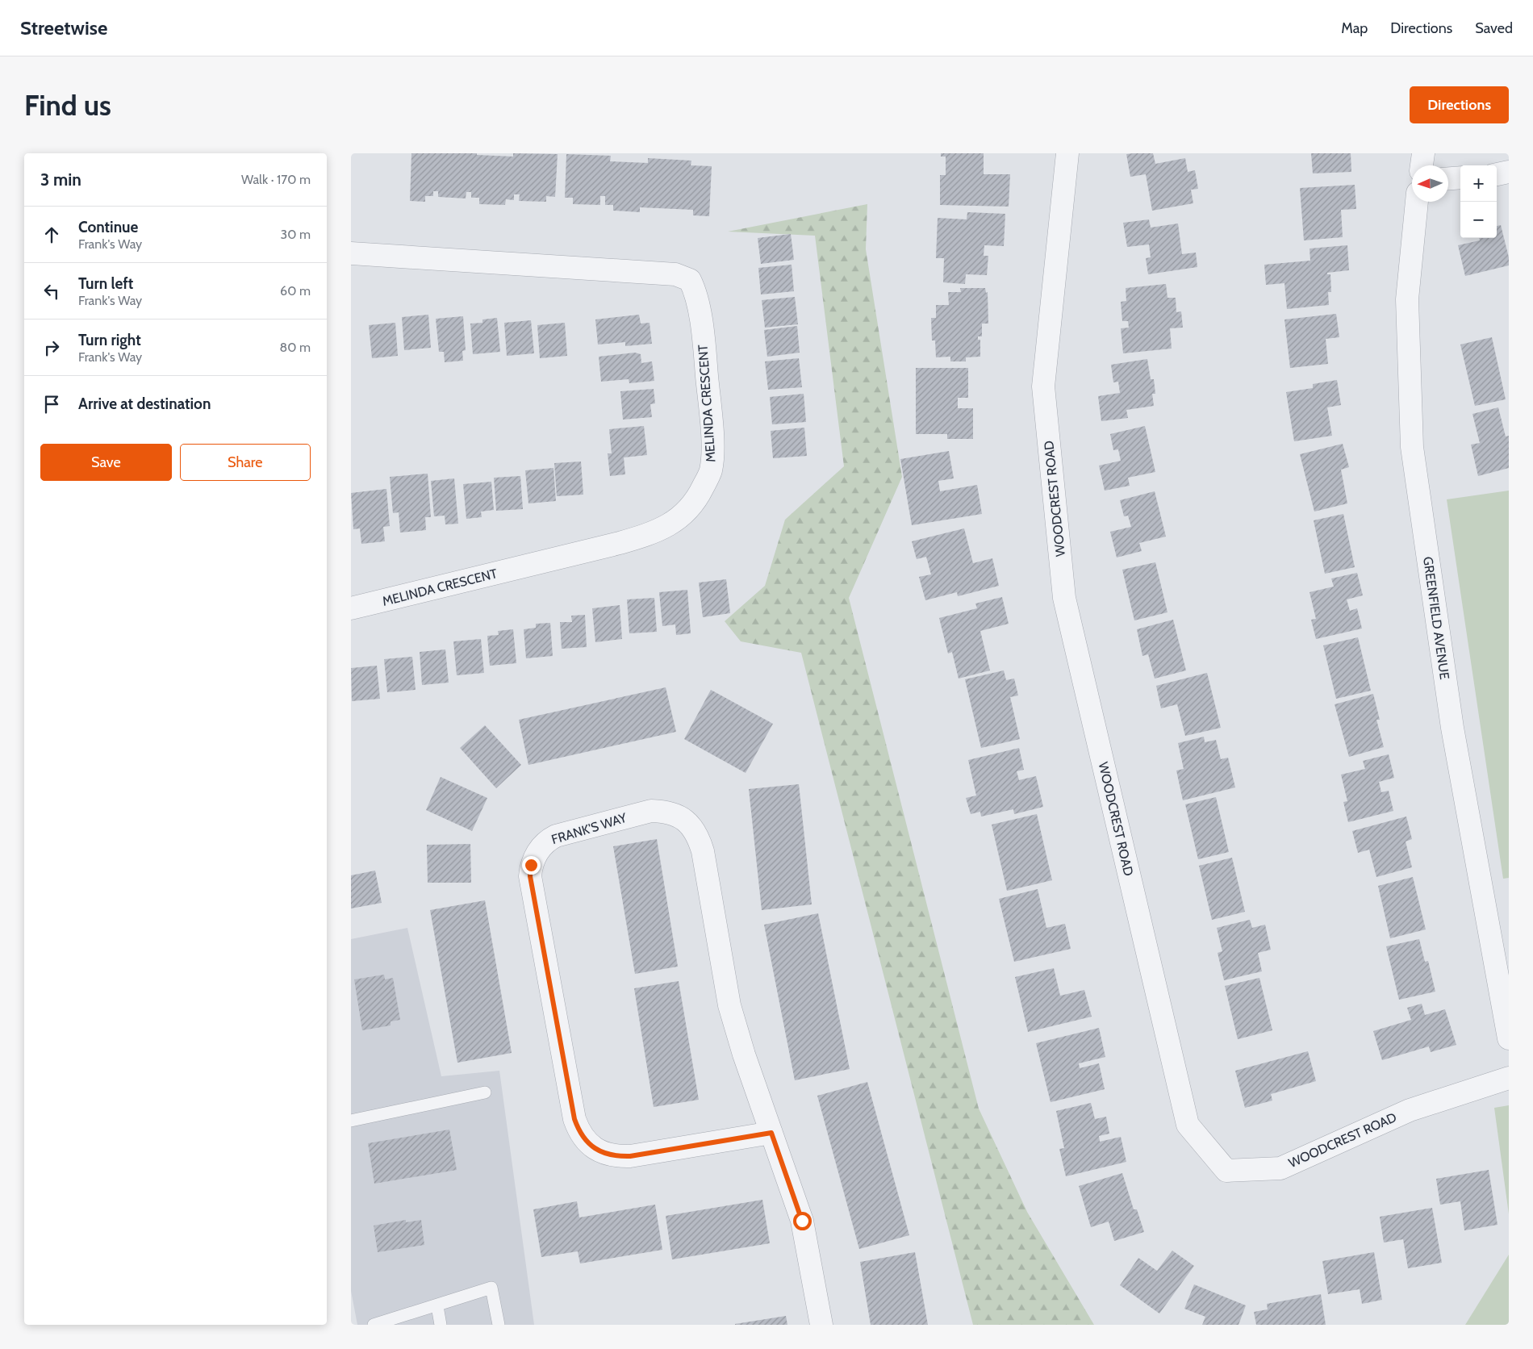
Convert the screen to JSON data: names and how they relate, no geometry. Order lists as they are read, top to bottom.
{
  "streets": {
    "street": [
      "MELINDA CRESCENT",
      "WOODCREST ROAD",
      "GREENFIELD AVENUE",
      "FRANK'S WAY"
    ]
  },
  "north": "left",
  "page": {
    "header": "Streetwise",
    "nav": ["Map", "Directions", "Saved"],
    "buttons": [
      "Directions",
      ["Save", "Share"]
    ],
    "title": "Find us",
    "heading": ["3 min", "Walk · 170 m"],
    "map_buttons": ["+", "−"],
    "list": [
      ["Continue", "Frank's Way", "30 m"],
      ["Turn left", "Frank's Way", "60 m"],
      ["Turn right", "Frank's Way", "80 m"],
      "Arrive at destination"
    ]
  }
}
